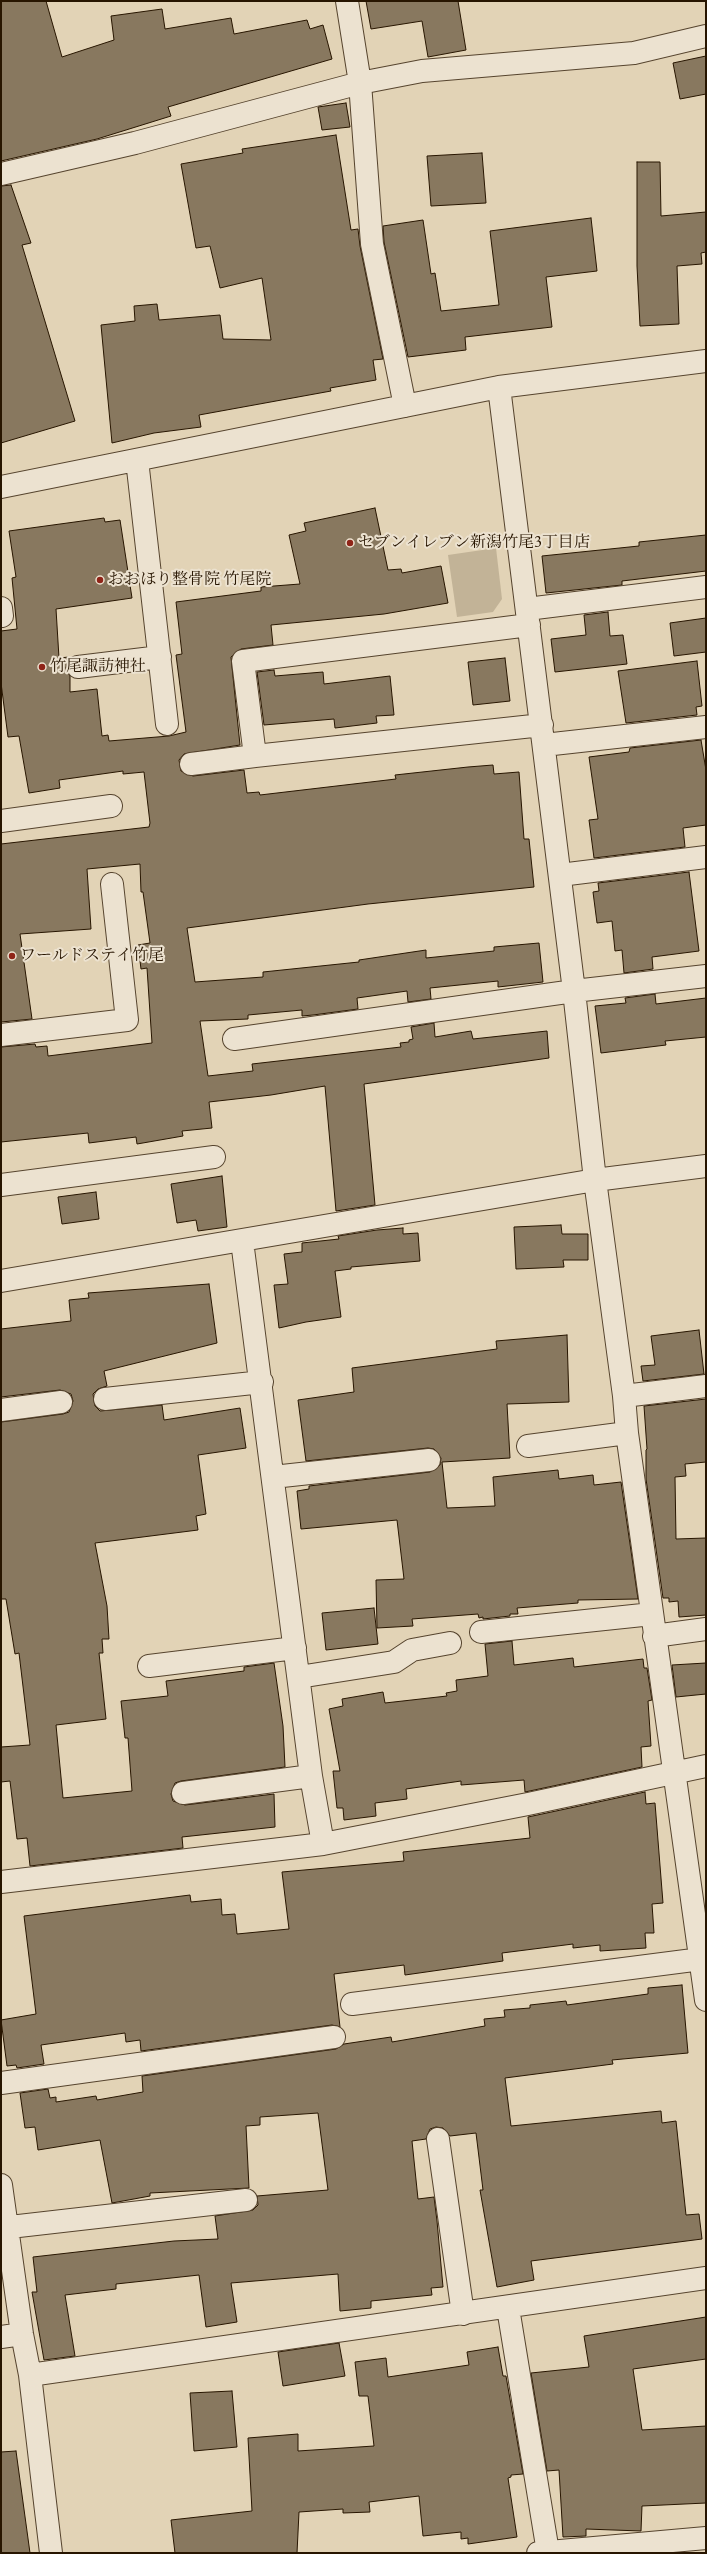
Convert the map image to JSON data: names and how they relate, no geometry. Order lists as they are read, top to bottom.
{
  "places": [
    "セブンイレブン新潟竹尾3丁目店",
    "おおほり整骨院 竹尾院",
    "竹尾諏訪神社",
    "ワールドステイ竹尾"
  ]
}
